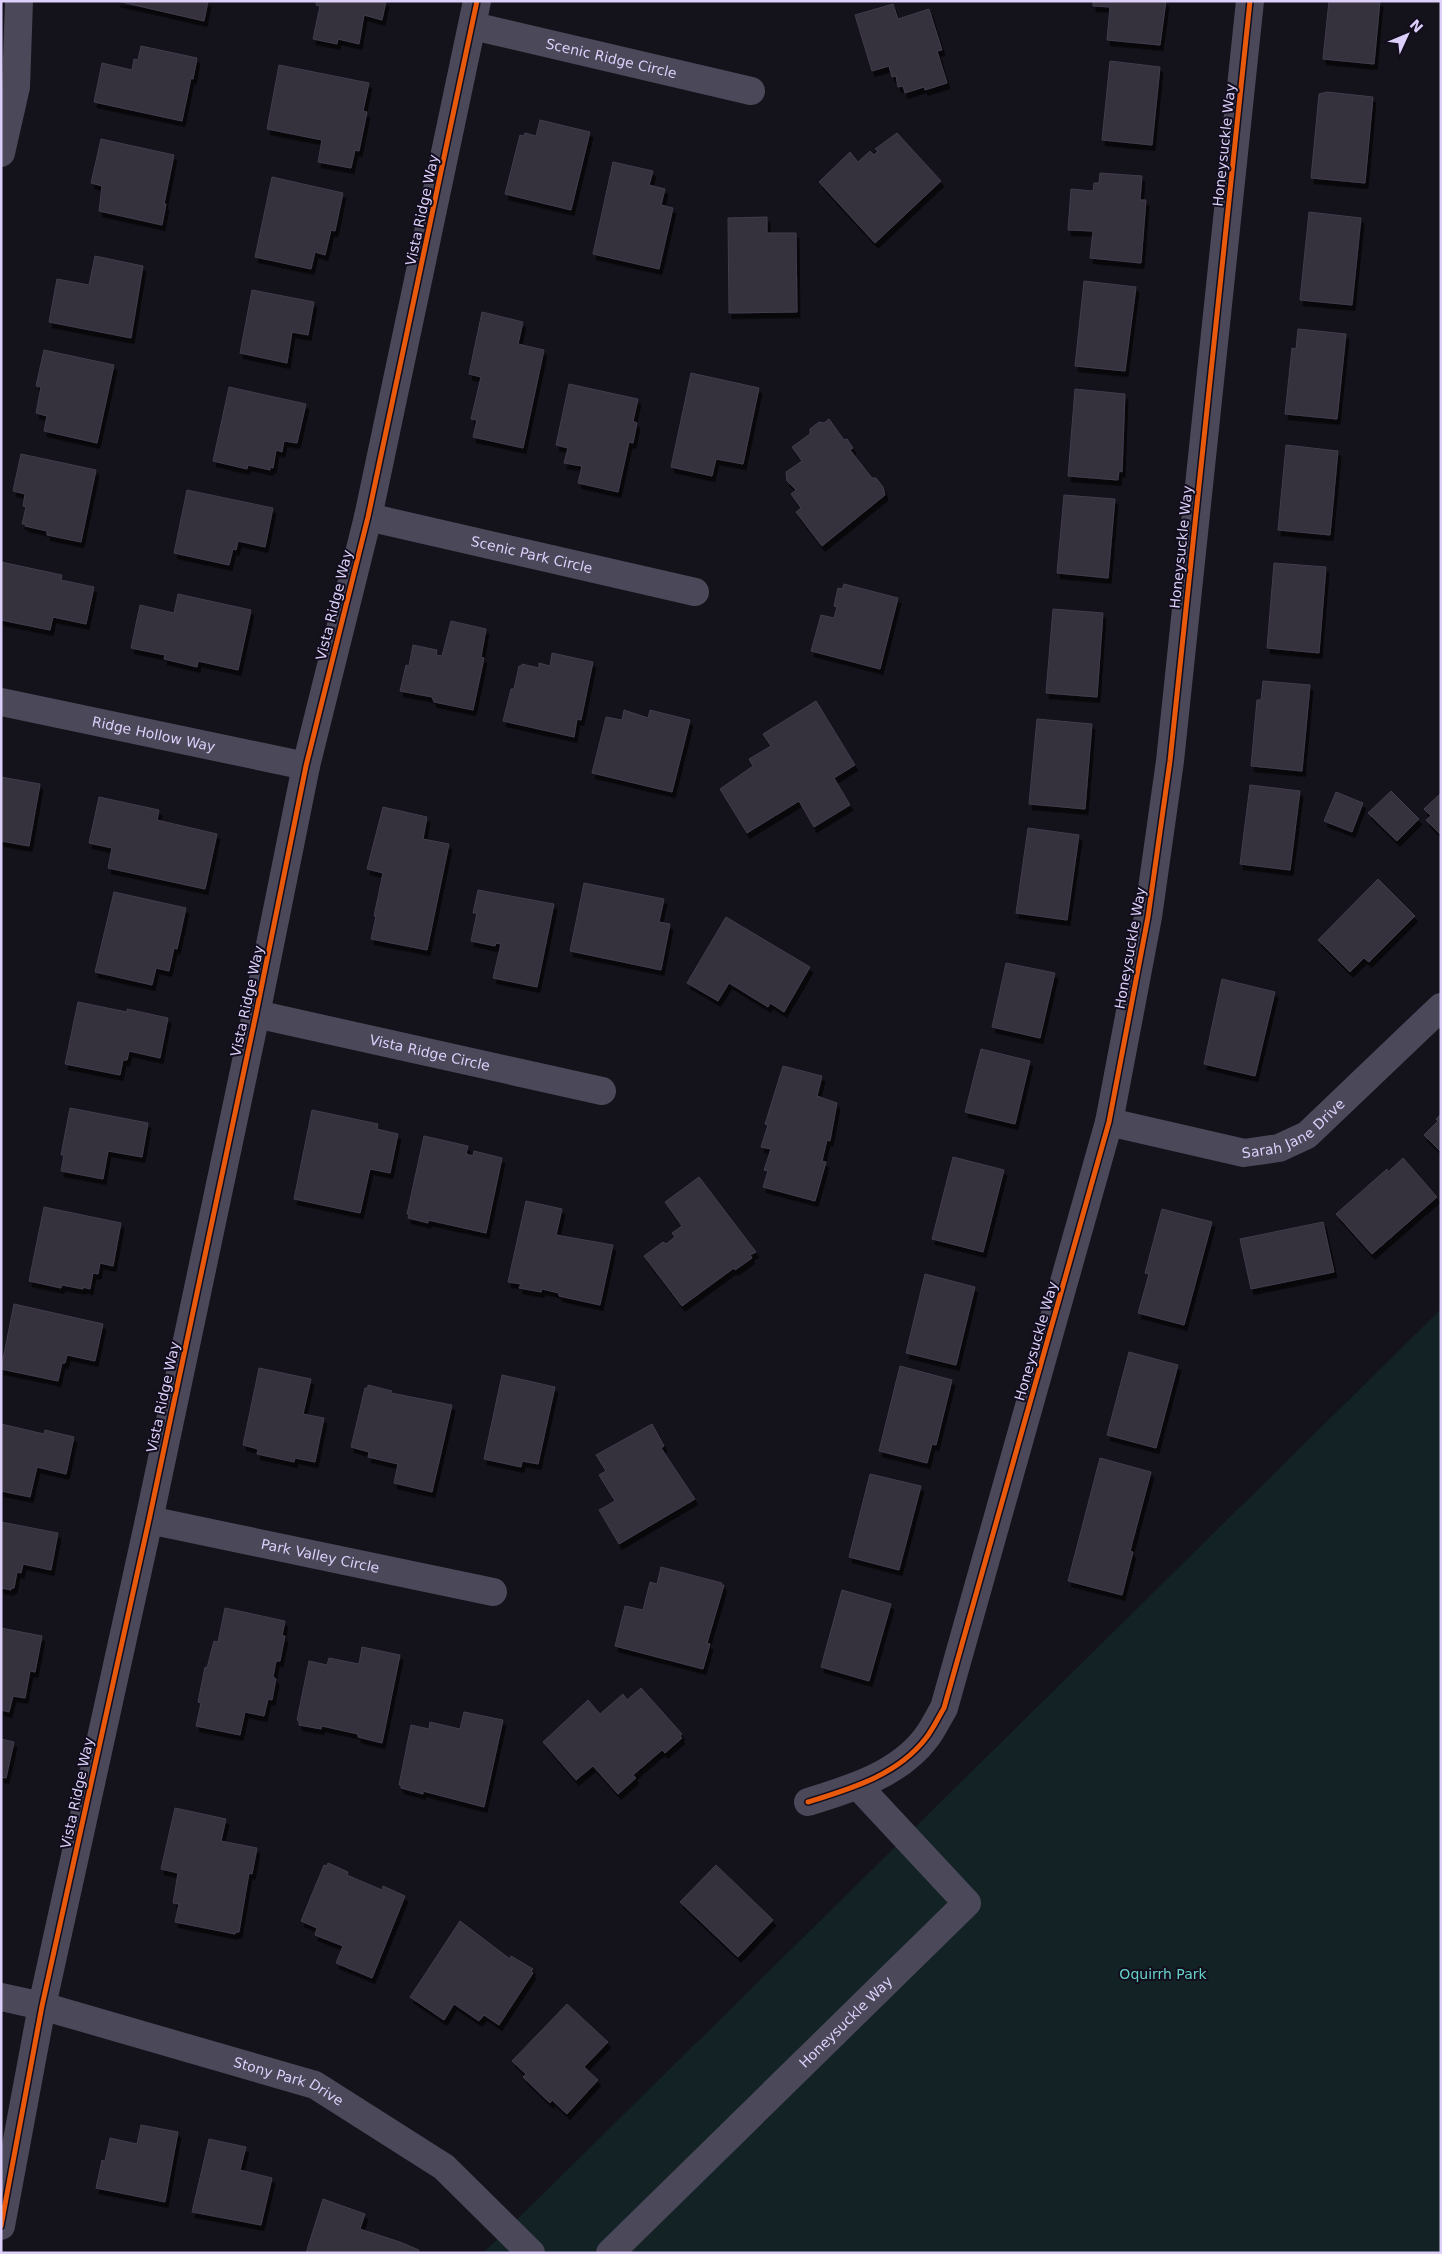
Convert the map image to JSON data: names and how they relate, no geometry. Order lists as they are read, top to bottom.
{
  "streets": {
    "street": [
      "Scenic Ridge Circle",
      "Honeysuckle Way",
      "Vista Ridge Way",
      "Scenic Park Circle",
      "Ridge Hollow Way",
      "Vista Ridge Circle",
      "Sarah Jane Drive",
      "Park Valley Circle",
      "Stony Park Drive"
    ]
  },
  "crossings": [
    ["Scenic Ridge Circle", "Vista Ridge Way"],
    ["Honeysuckle Way", "Sarah Jane Drive"],
    ["Vista Ridge Way", "Scenic Park Circle"],
    ["Vista Ridge Way", "Ridge Hollow Way"],
    ["Vista Ridge Way", "Vista Ridge Circle"],
    ["Vista Ridge Way", "Park Valley Circle"],
    ["Vista Ridge Way", "Stony Park Drive"]
  ],
  "parks": ["Oquirrh Park"],
  "north": "top right"
}
